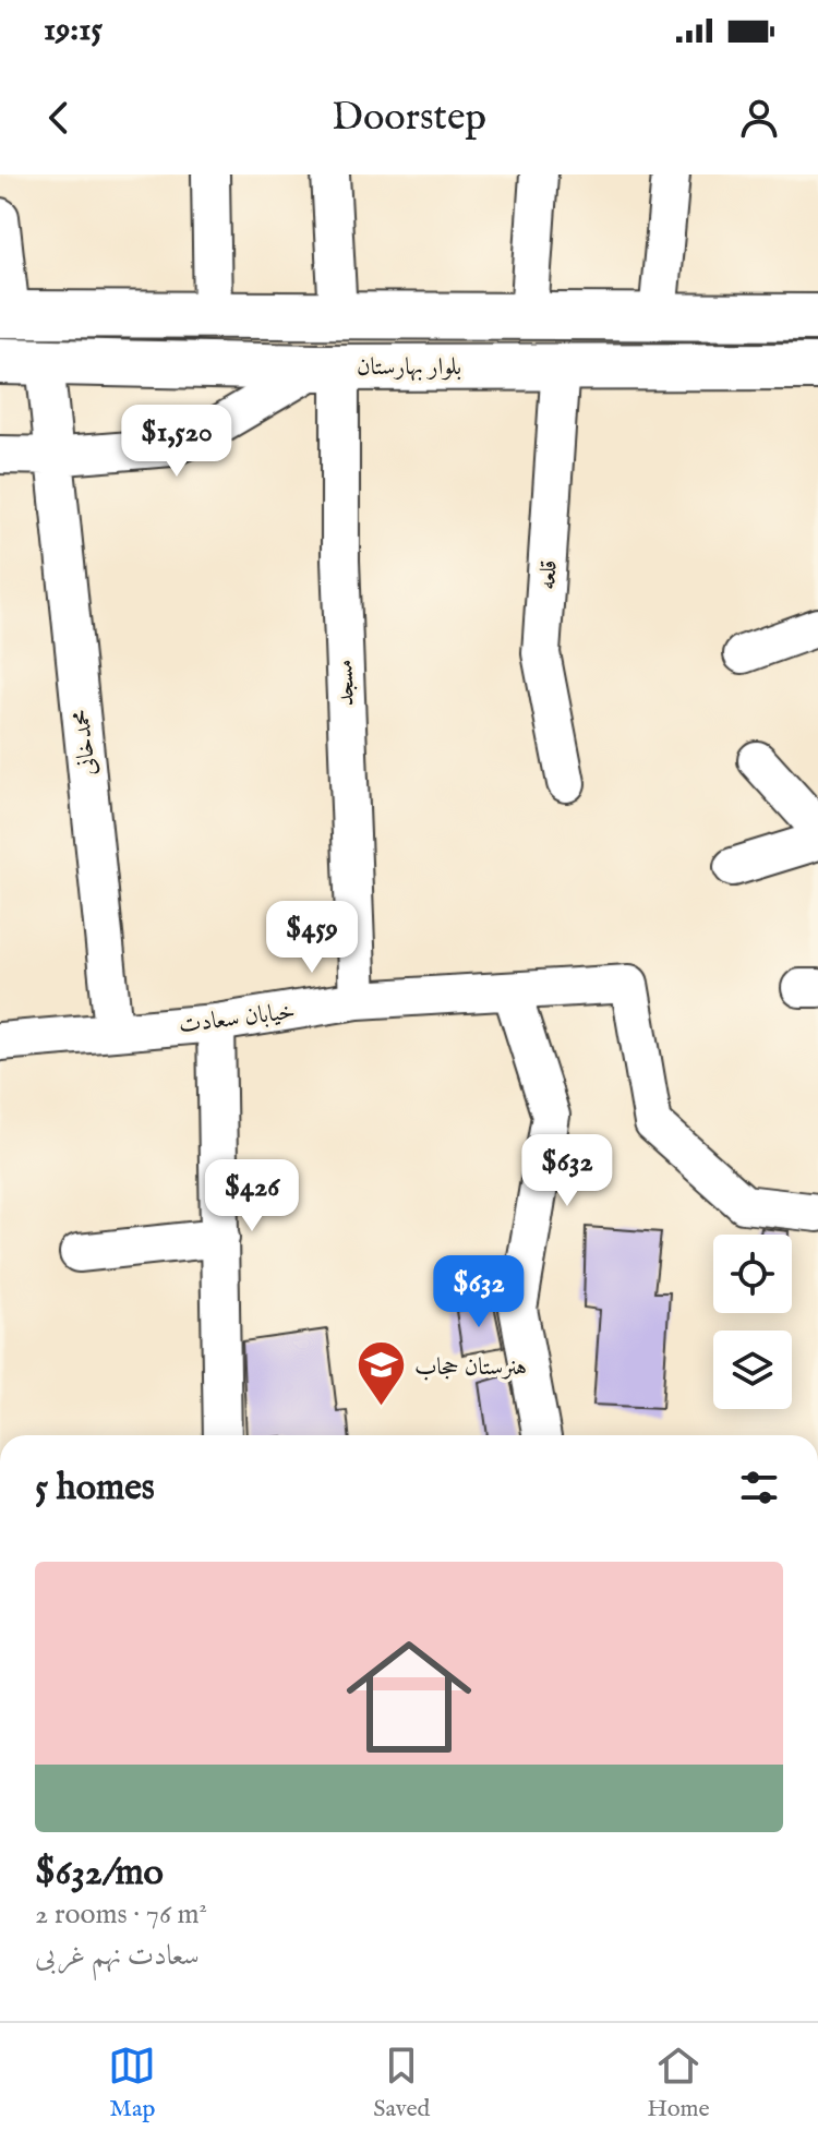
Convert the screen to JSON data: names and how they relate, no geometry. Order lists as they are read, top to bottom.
{
  "streets": {
    "main road": ["بلوار بهارستان"],
    "street": [
      "قلعه",
      "مسجد",
      "محمدخانی",
      "خیابان سعادت"
    ]
  },
  "crossings": [
    ["بلوار بهارستان", "قلعه"],
    ["بلوار بهارستان", "مسجد"],
    ["بلوار بهارستان", "محمدخانی"],
    ["مسجد", "خیابان سعادت"],
    ["محمدخانی", "خیابان سعادت"]
  ],
  "places": {
    "school or university": ["هنرستان حجاب"]
  },
  "page": {
    "status": "19:15",
    "header": "Doorstep",
    "price": [
      "$1,520",
      "$459",
      "$632",
      "$426",
      "$632"
    ],
    "heading": "5 homes",
    "list": [
      {
        "name": "$632/mo",
        "note": "2 rooms · 76 m² · سعادت نهم غربی"
      }
    ],
    "tabs": ["Map", "Saved", "Home"]
  }
}
